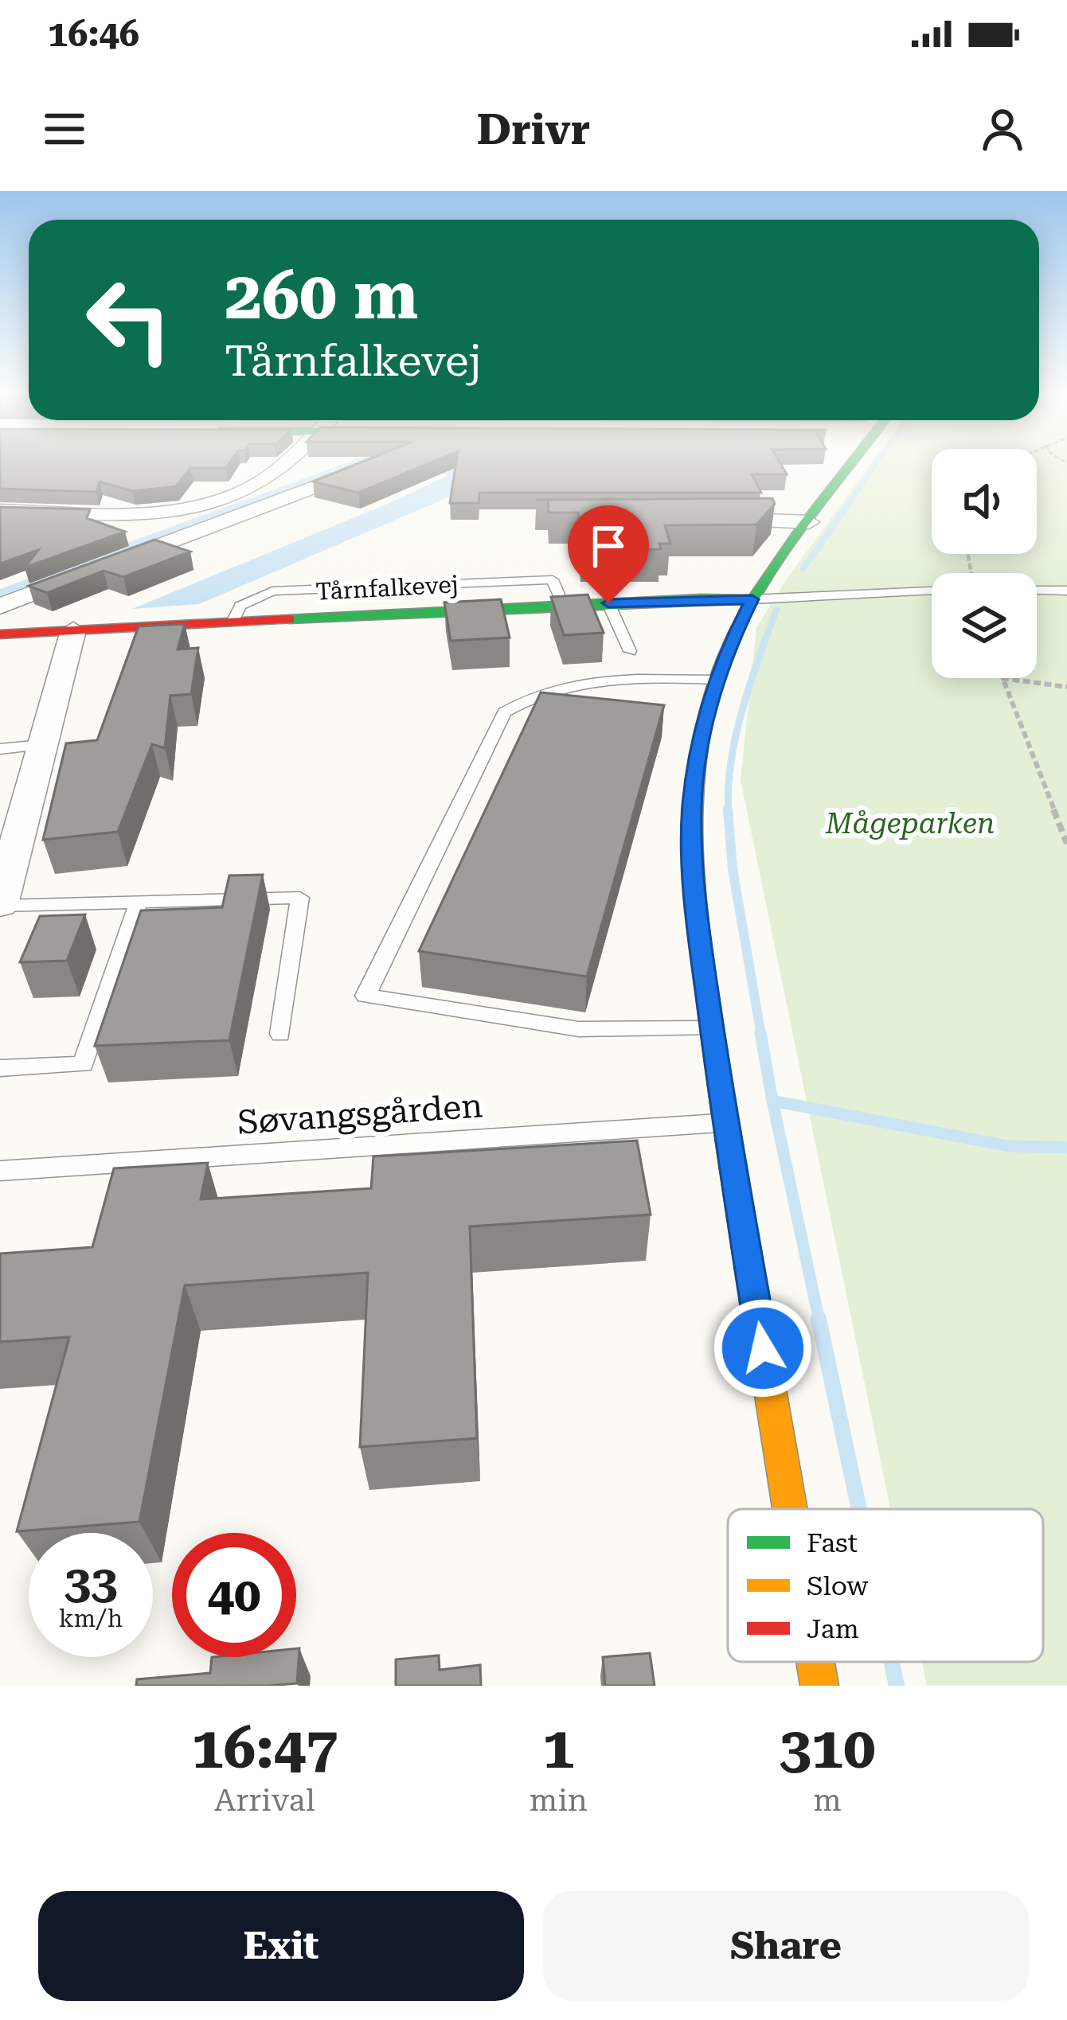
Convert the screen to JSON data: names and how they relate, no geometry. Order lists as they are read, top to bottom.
{
  "streets": {
    "street": ["Tårnfalkevej"],
    "lane": ["Søvangsgården"]
  },
  "parks": ["Mågeparken"],
  "legend": ["Fast", "Slow", "Jam"],
  "page": {
    "status": "16:46",
    "header": "Drivr",
    "turn": ["260 m", "Tårnfalkevej"],
    "speed": "33 km/h",
    "limit": "40",
    "eta": [
      "16:47",
      "Arrival",
      "1",
      "min",
      "310",
      "m"
    ],
    "buttons": ["Exit", "Share"]
  }
}
